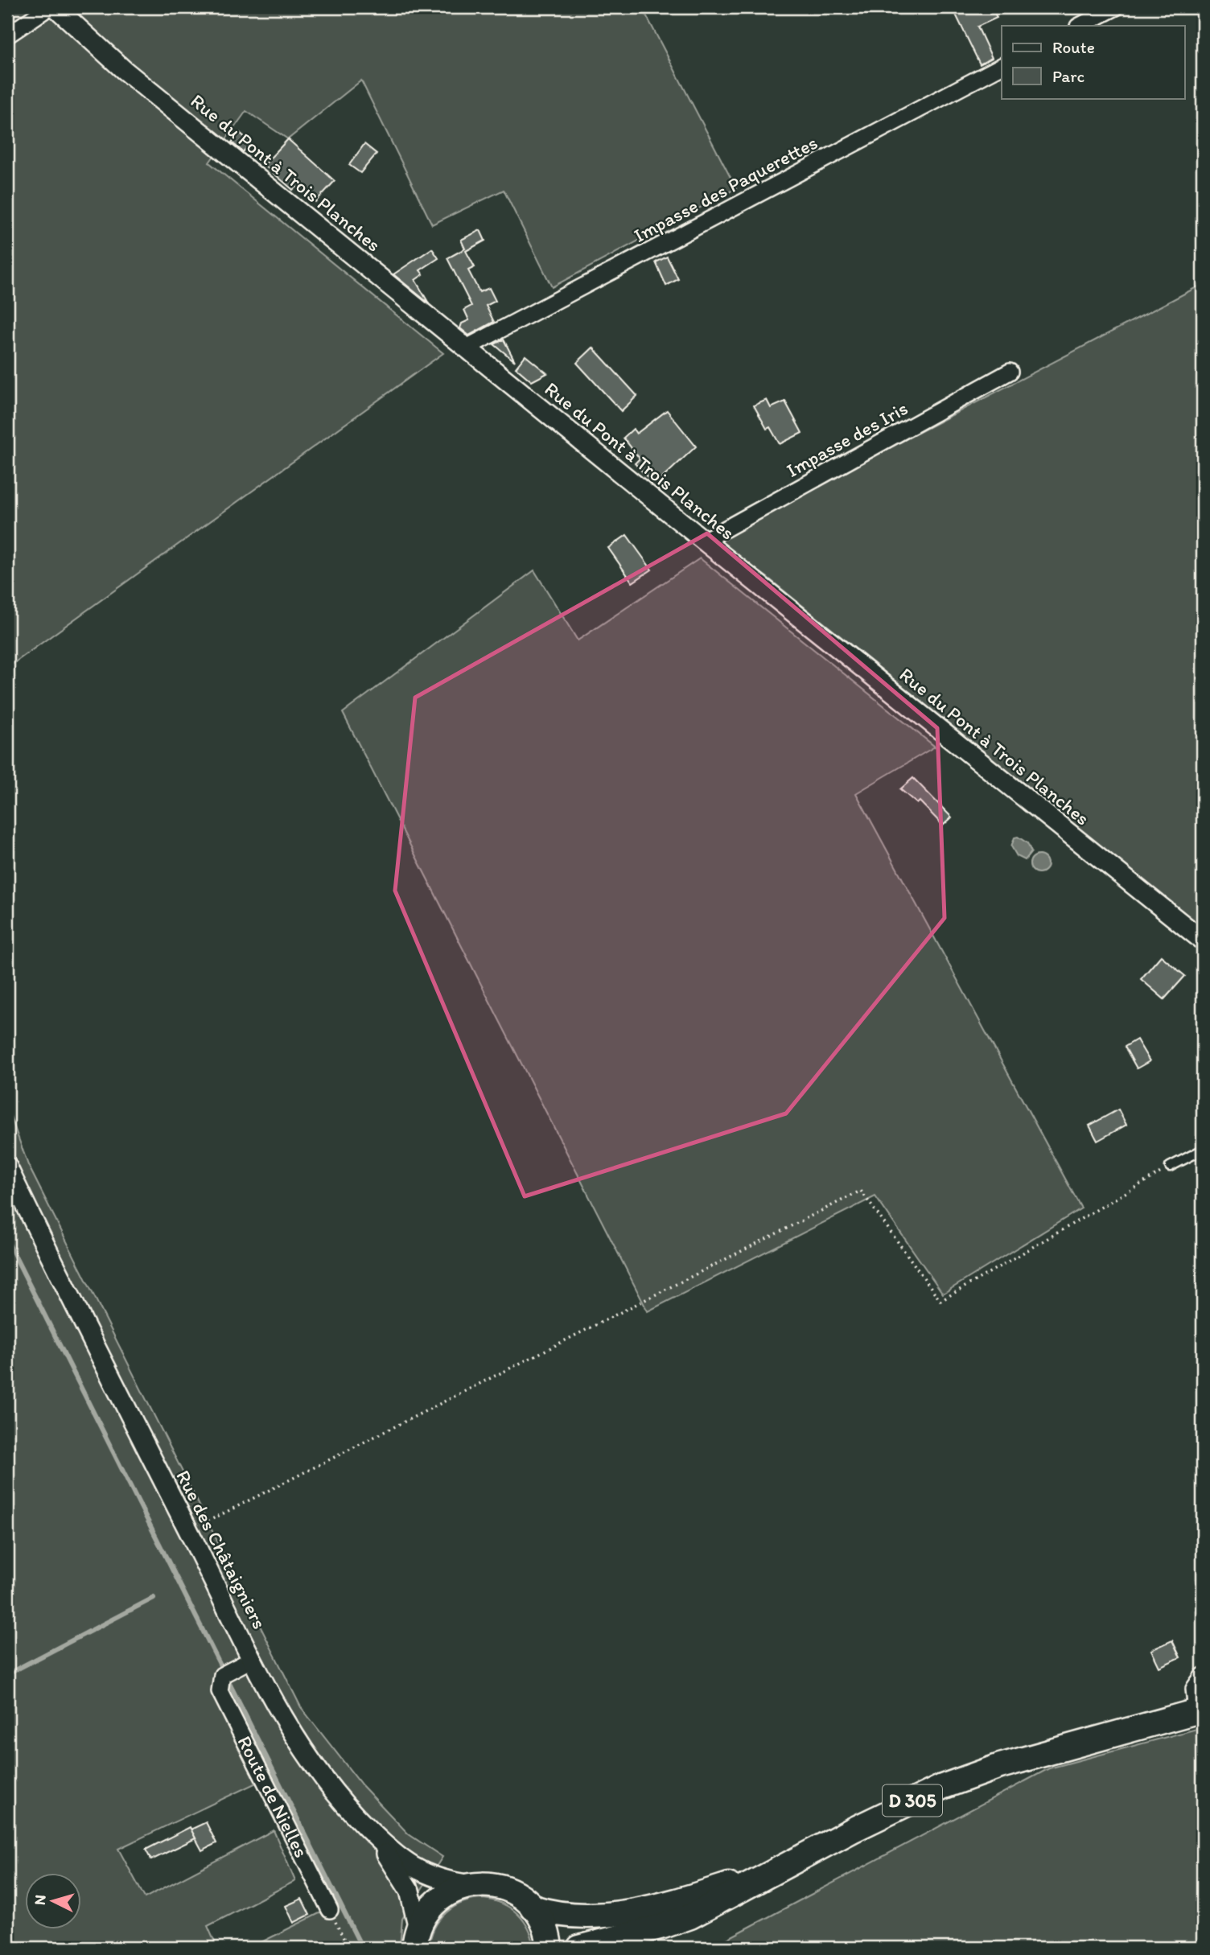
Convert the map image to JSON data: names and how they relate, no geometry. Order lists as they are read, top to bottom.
{
  "streets": {
    "main road": ["D 305"],
    "street": [
      "Rue du Pont à Trois Planches",
      "Impasse des Paquerettes",
      "Impasse des Iris",
      "Rue des Châtaigniers",
      "Route de Nielles"
    ]
  },
  "crossings": [
    ["Rue du Pont à Trois Planches", "Impasse des Paquerettes"],
    ["Rue du Pont à Trois Planches", "Impasse des Iris"],
    ["Rue des Châtaigniers", "Route de Nielles"]
  ],
  "legend": ["Route", "Parc"],
  "north": "left"
}
